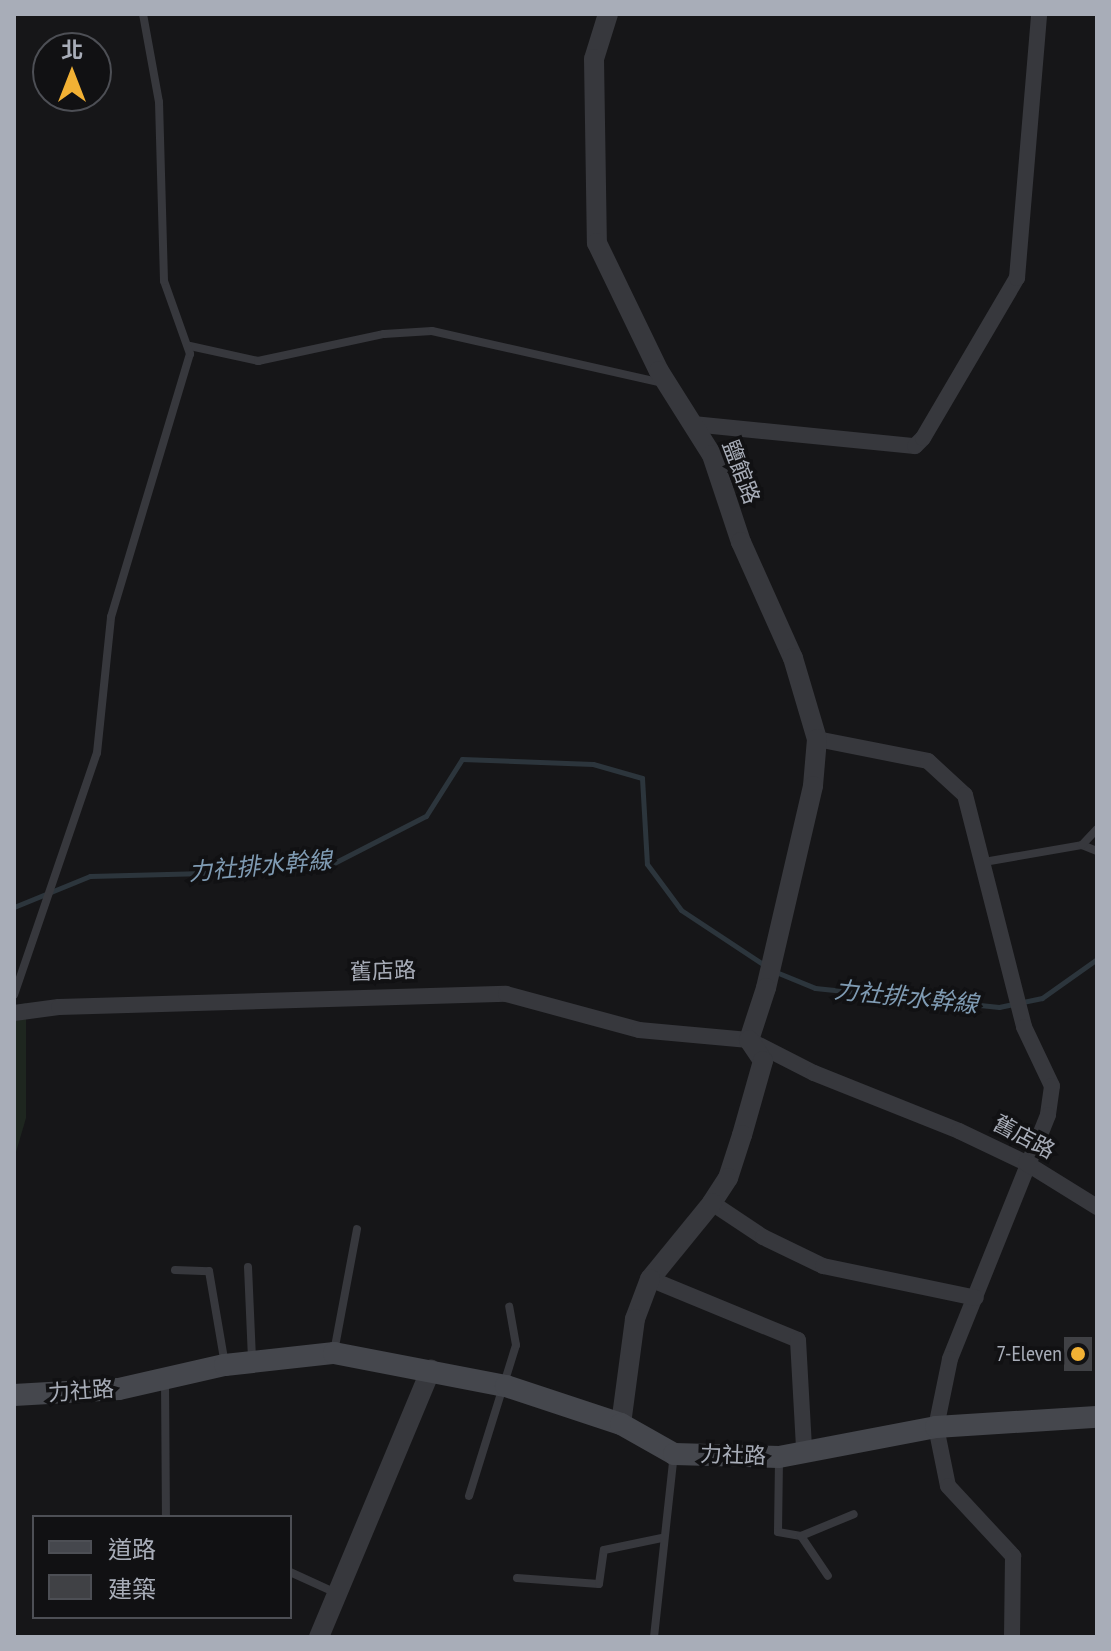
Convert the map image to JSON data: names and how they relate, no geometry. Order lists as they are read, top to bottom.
{
  "streets": {
    "main road": ["力社路"],
    "street": ["鹽館路", "舊店路"]
  },
  "crossings": [
    ["鹽館路", "舊店路"]
  ],
  "water": ["力社排水幹線"],
  "places": ["7-Eleven"],
  "legend": ["道路", "建築"],
  "north": "top"
}
